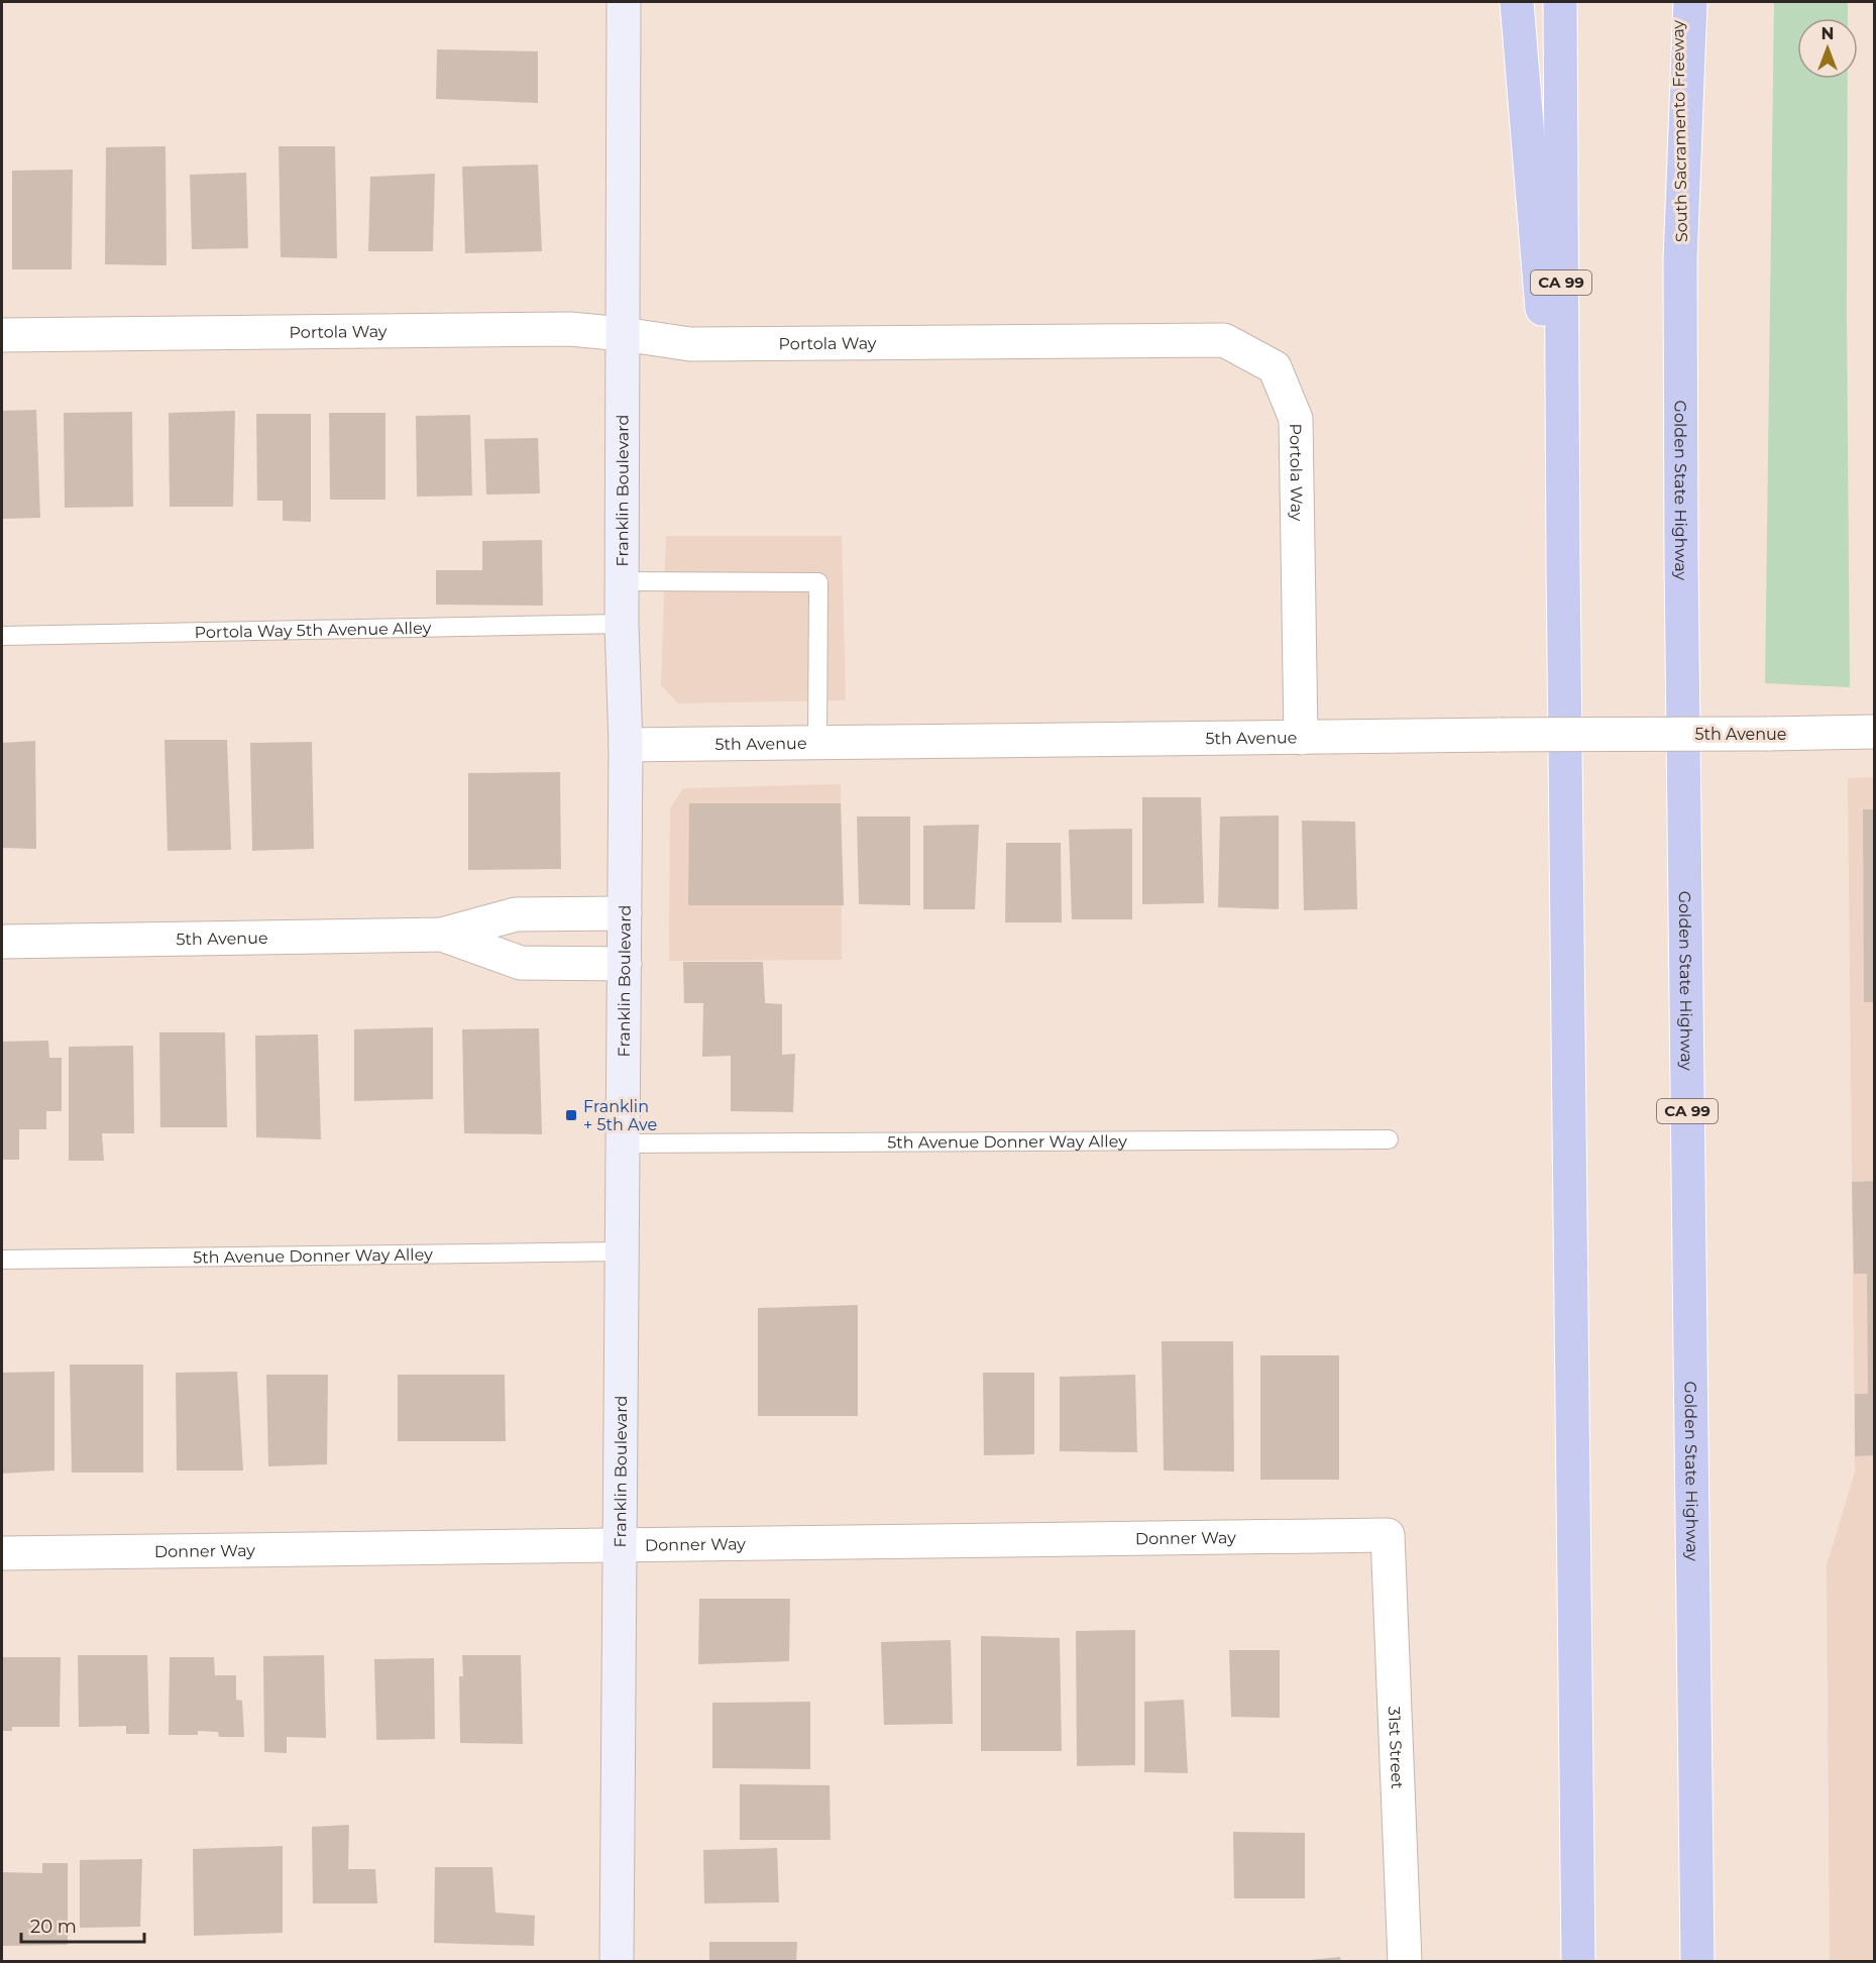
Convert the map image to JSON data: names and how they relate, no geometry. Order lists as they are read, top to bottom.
{
  "streets": {
    "highway": ["South Sacramento Freeway", "CA 99", "Golden State Highway"],
    "main road": ["Franklin Boulevard"],
    "street": [
      "Portola Way",
      "5th Avenue",
      "Donner Way",
      "31st Street"
    ],
    "lane": ["Portola Way 5th Avenue Alley", "5th Avenue Donner Way Alley"]
  },
  "crossings": [
    ["South Sacramento Freeway", "Golden State Highway"],
    ["Portola Way", "Franklin Boulevard"],
    ["Portola Way", "5th Avenue"],
    ["Franklin Boulevard", "Portola Way 5th Avenue Alley"],
    ["Franklin Boulevard", "5th Avenue"],
    ["Franklin Boulevard", "5th Avenue Donner Way Alley"],
    ["Franklin Boulevard", "Donner Way"],
    ["Donner Way", "31st Street"]
  ],
  "places": {
    "transit": ["Franklin + 5th Ave"]
  },
  "scale_bar": "20 m",
  "north": "top"
}
